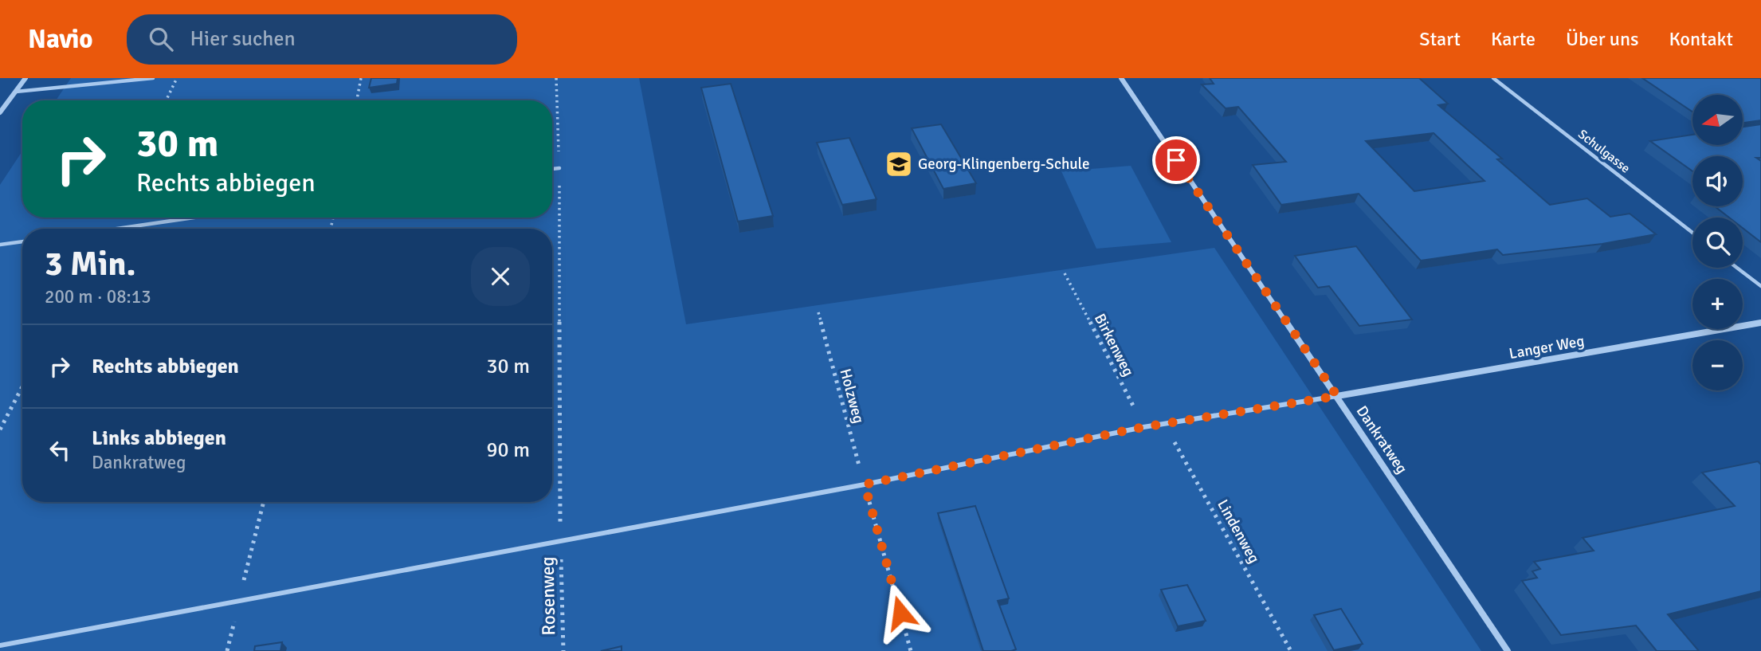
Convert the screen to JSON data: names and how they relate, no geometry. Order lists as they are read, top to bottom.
{
  "streets": {
    "street": ["Langer Weg", "Dankratweg"],
    "lane": ["Schulgasse"],
    "path": [
      "Birkenweg",
      "Holzweg",
      "Lindenweg",
      "Rosenweg"
    ]
  },
  "crossings": [
    ["Langer Weg", "Dankratweg"]
  ],
  "places": {
    "school or university": ["Georg-Klingenberg-Schule"]
  },
  "north": "left",
  "page": {
    "header": "Navio",
    "search": "Hier suchen",
    "nav": [
      "Start",
      "Karte",
      "Über uns",
      "Kontakt"
    ],
    "map_buttons": ["+", "−"],
    "turn": ["30 m", "Rechts abbiegen"],
    "heading": ["3 Min.", "200 m · 08:13"],
    "list": [
      {
        "name": "Rechts abbiegen",
        "value": "30 m"
      },
      {
        "name": "Links abbiegen",
        "note": "Dankratweg",
        "value": "90 m"
      }
    ]
  }
}
